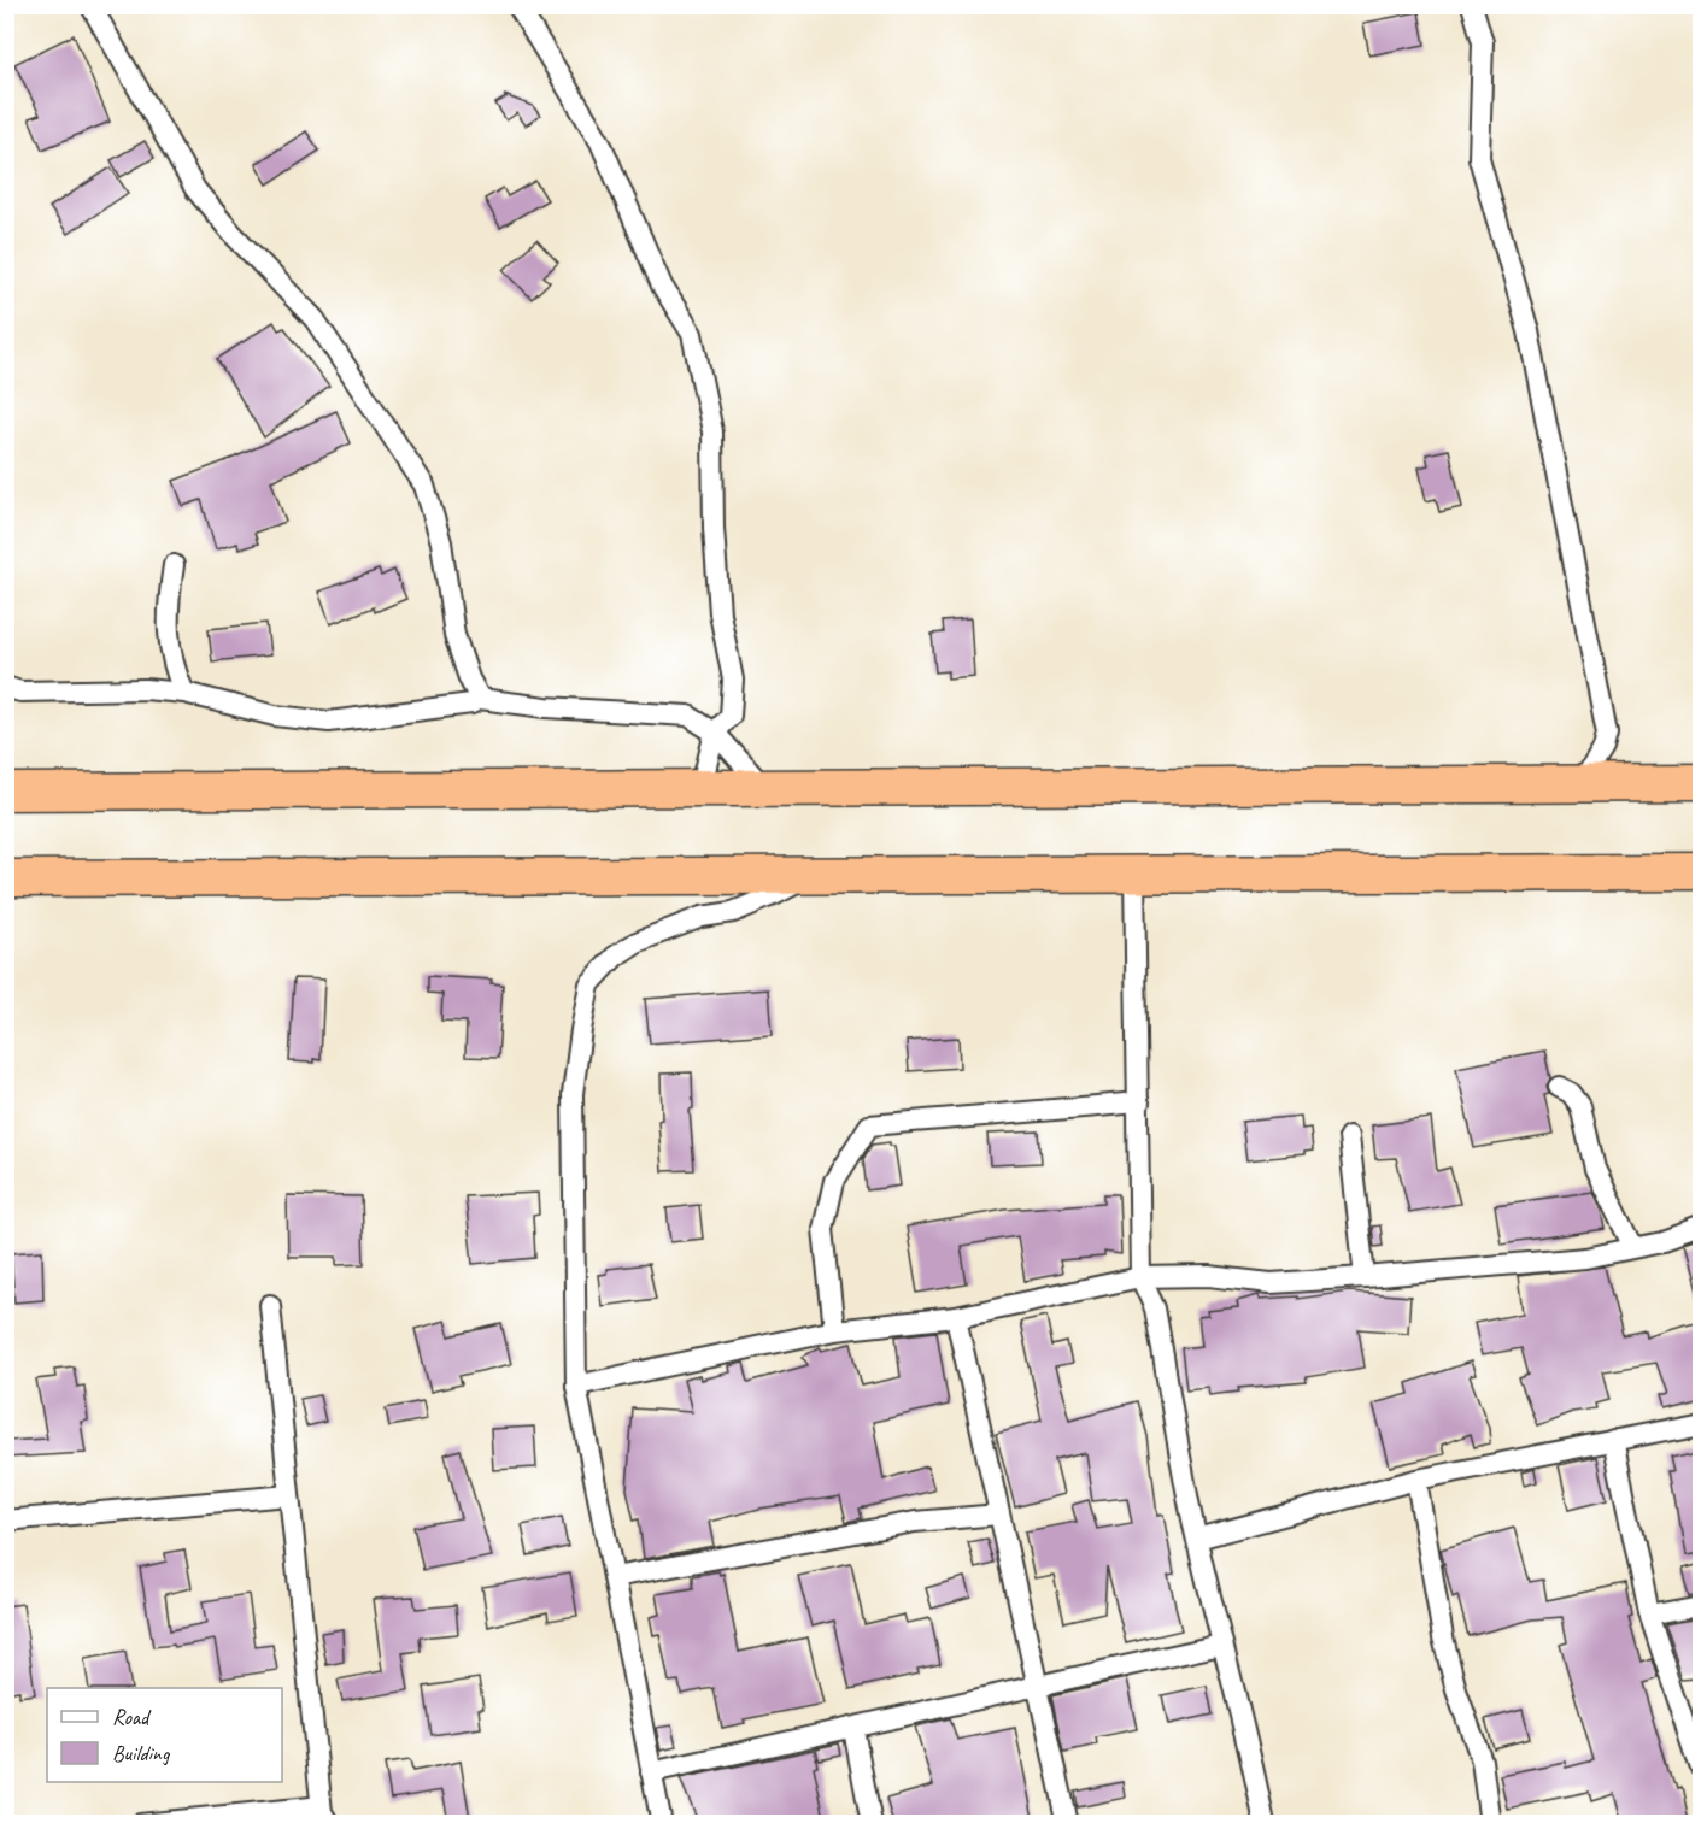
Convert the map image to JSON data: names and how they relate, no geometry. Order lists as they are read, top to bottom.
{
  "legend": ["Road", "Building"]
}
